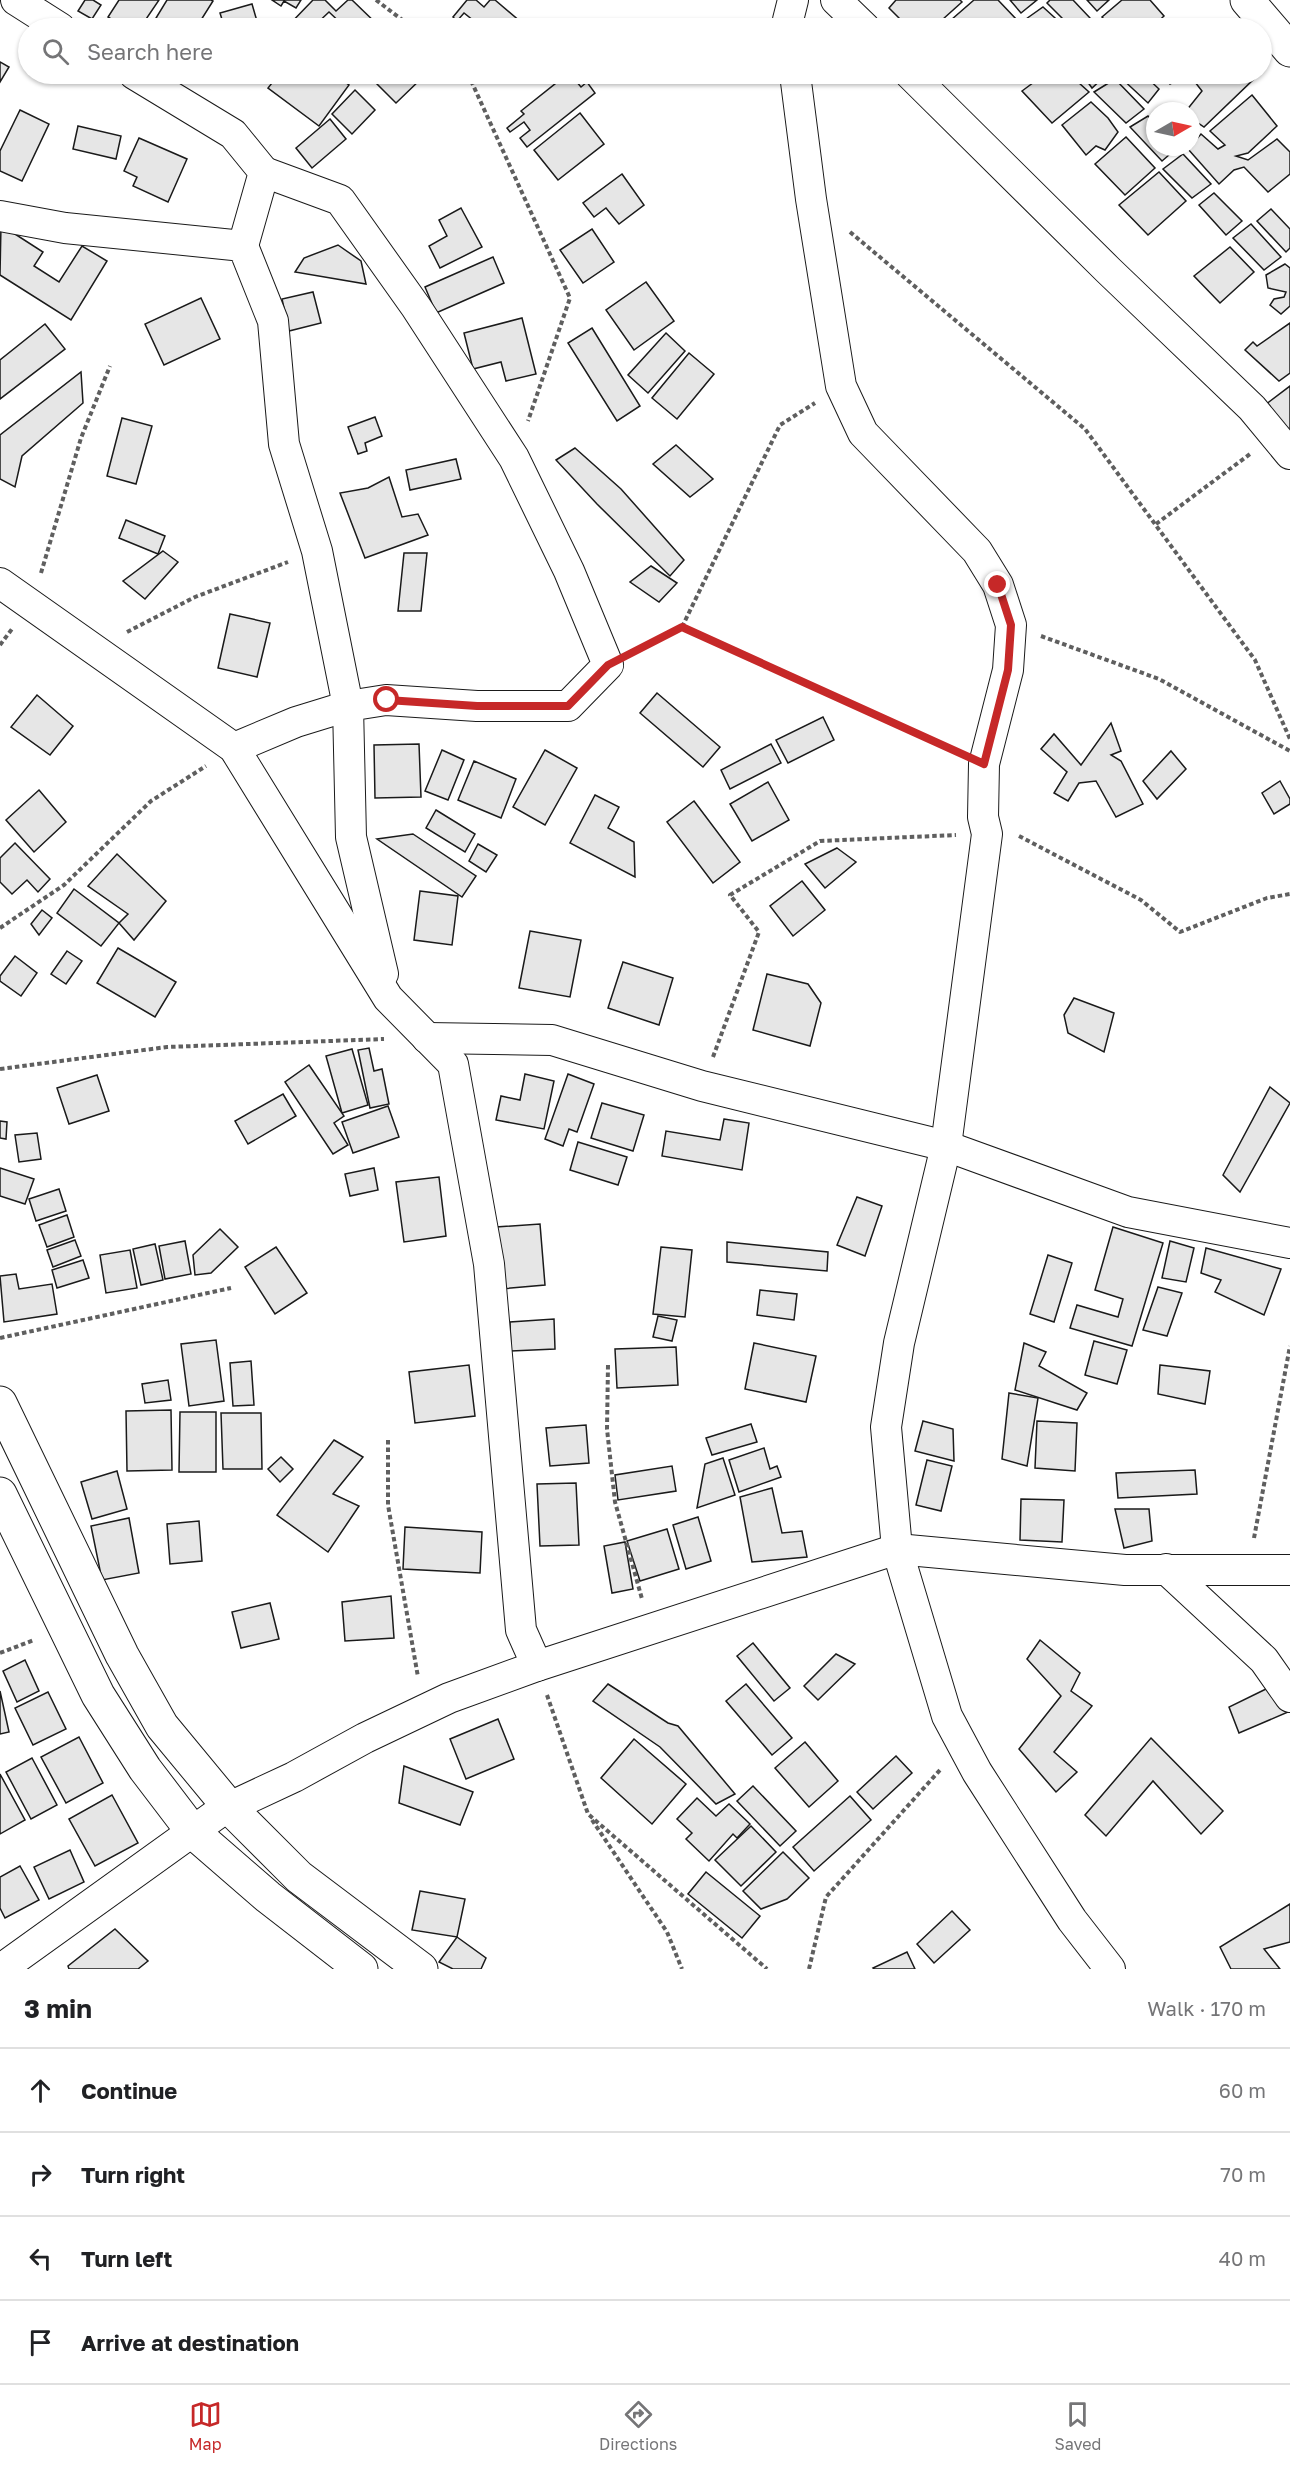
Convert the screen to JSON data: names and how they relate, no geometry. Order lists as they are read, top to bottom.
{
  "north": "right",
  "page": {
    "search": "Search here",
    "heading": ["3 min", "Walk · 170 m"],
    "list": [
      ["Continue", "60 m"],
      ["Turn right", "70 m"],
      ["Turn left", "40 m"],
      "Arrive at destination"
    ],
    "nav": ["Map", "Directions", "Saved"]
  }
}
